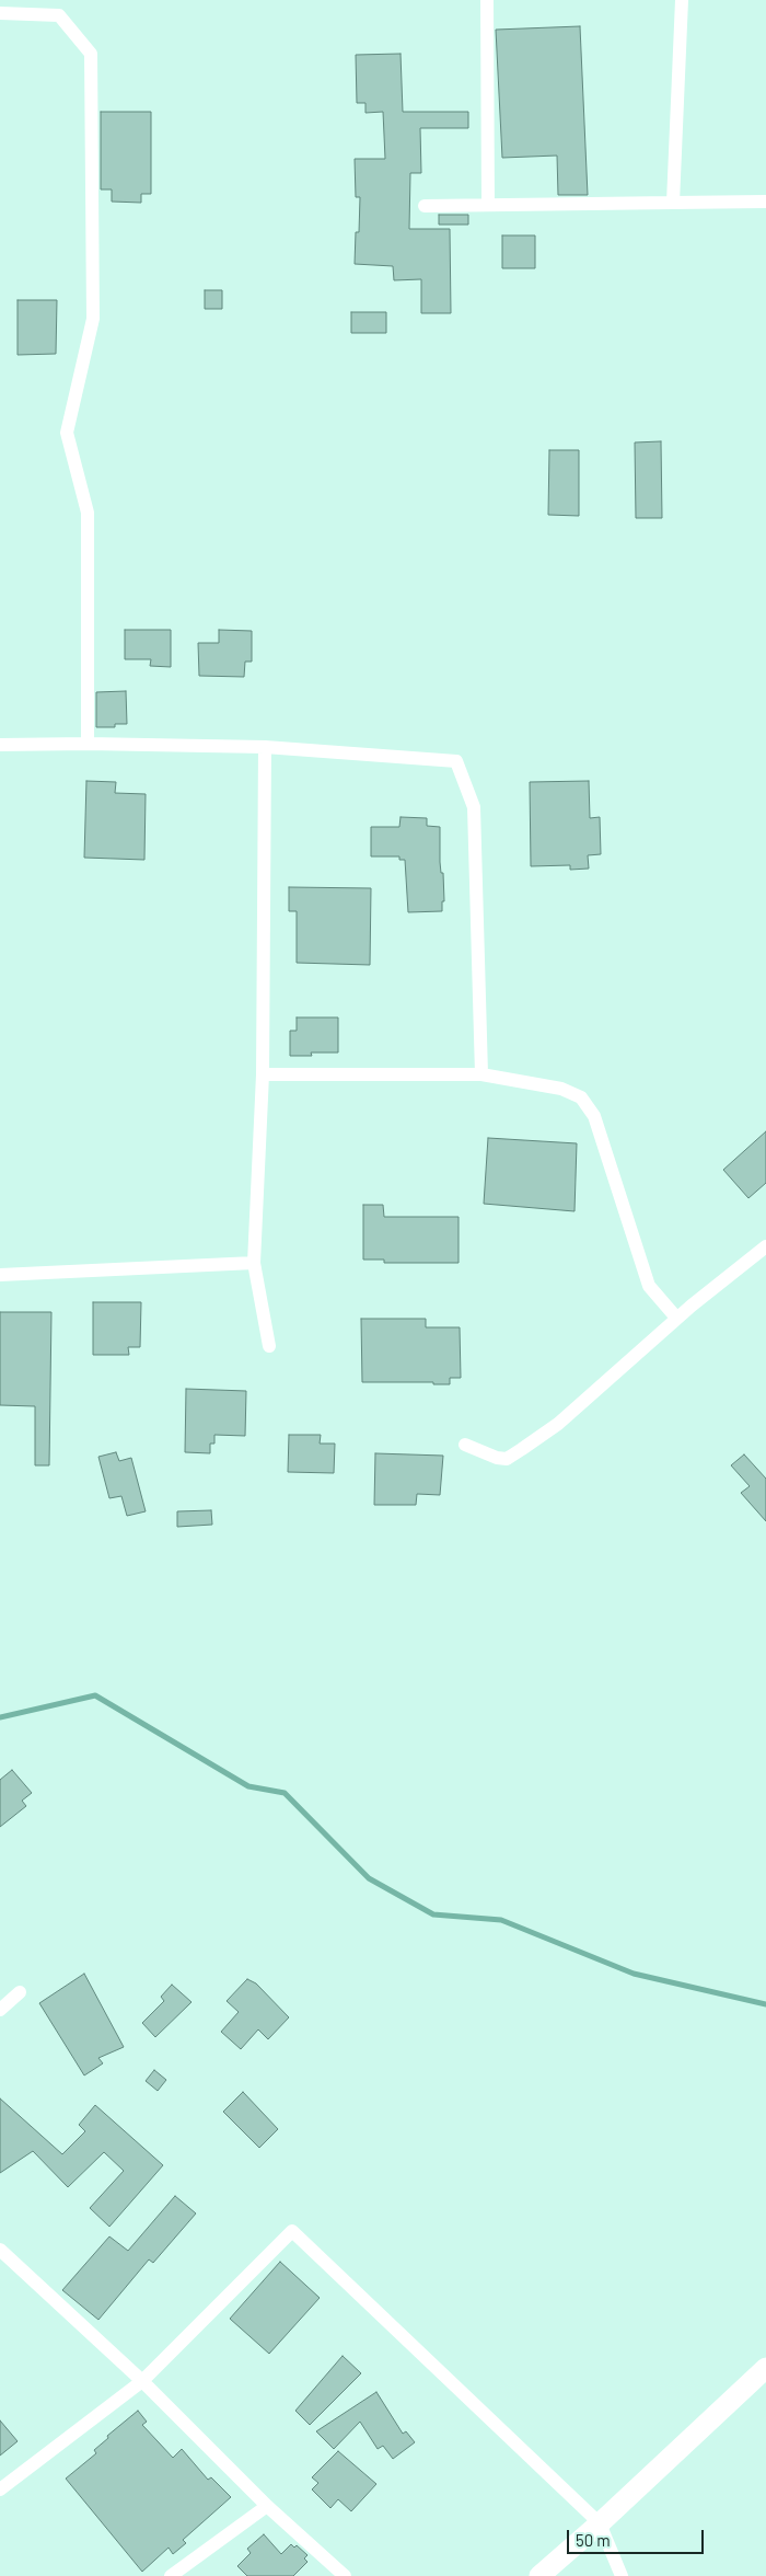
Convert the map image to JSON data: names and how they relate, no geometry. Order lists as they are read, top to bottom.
{
  "scale_bar": "50 m"
}
